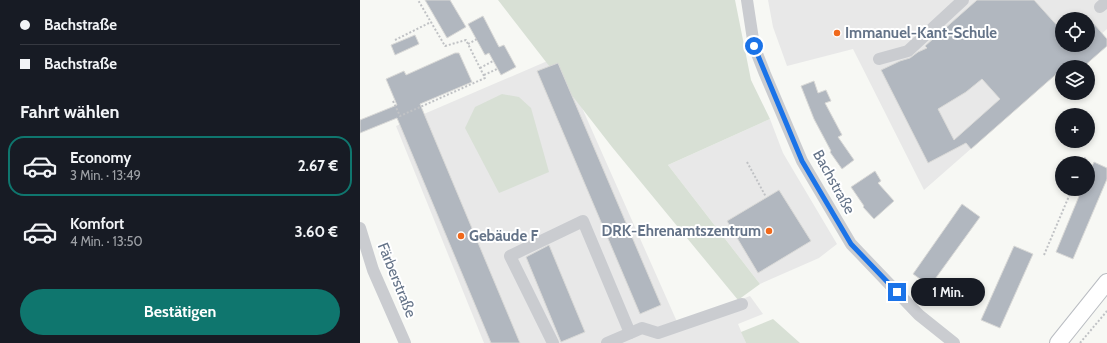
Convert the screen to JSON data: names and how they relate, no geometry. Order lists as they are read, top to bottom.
{
  "streets": {
    "street": ["Bachstraße", "Färberstraße"]
  },
  "places": ["Immanuel-Kant-Schule", "DRK-Ehrenamtszentrum", "Gebäude F"],
  "page": {
    "banner": ["Bachstraße", "Bachstraße"],
    "map_buttons": ["+", "−"],
    "heading": "Fahrt wählen",
    "list": [
      {
        "name": "Economy",
        "note": "3 Min. · 13:49",
        "value": "2.67 €"
      },
      {
        "name": "Komfort",
        "note": "4 Min. · 13:50",
        "value": "3.60 €"
      }
    ],
    "bubble": "1 Min.",
    "buttons": "Bestätigen"
  }
}
